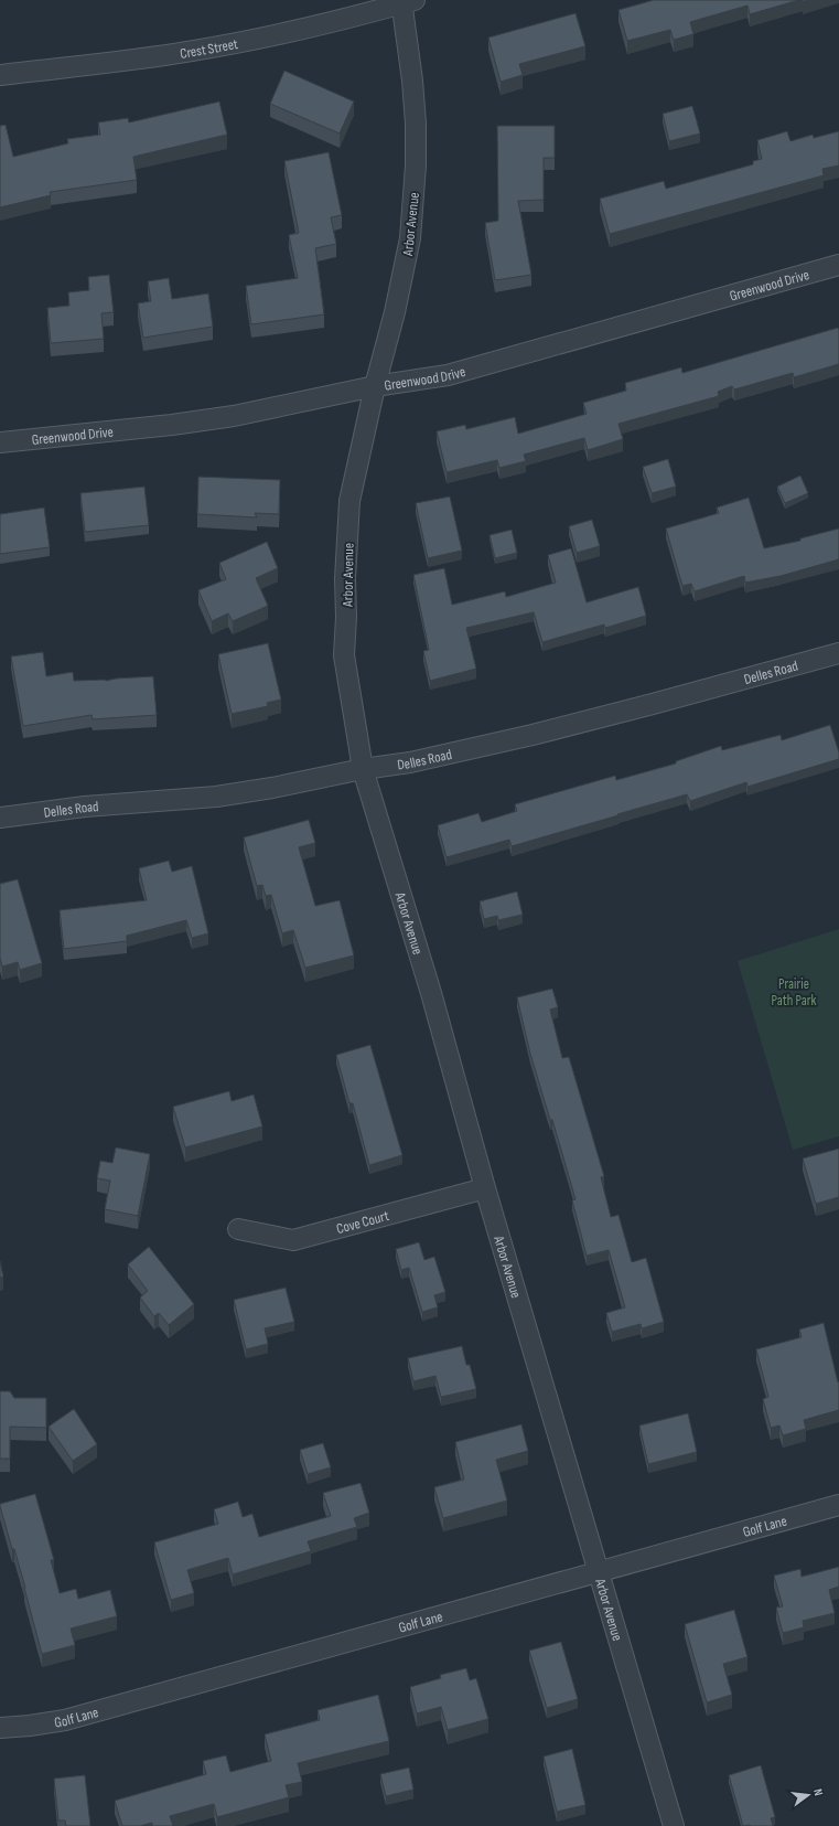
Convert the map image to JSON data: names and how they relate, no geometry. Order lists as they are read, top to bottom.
{
  "streets": {
    "street": [
      "Crest Street",
      "Arbor Avenue",
      "Greenwood Drive",
      "Delles Road",
      "Cove Court",
      "Golf Lane"
    ]
  },
  "crossings": [
    ["Crest Street", "Arbor Avenue"],
    ["Arbor Avenue", "Greenwood Drive"],
    ["Arbor Avenue", "Delles Road"],
    ["Arbor Avenue", "Cove Court"],
    ["Arbor Avenue", "Golf Lane"]
  ],
  "parks": ["Prairie Path Park"],
  "north": "right"
}
